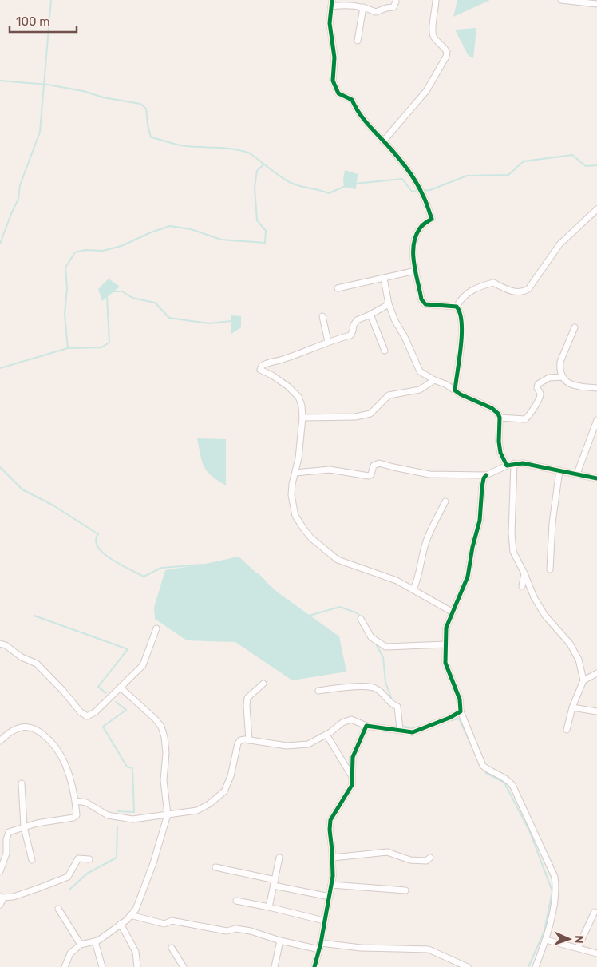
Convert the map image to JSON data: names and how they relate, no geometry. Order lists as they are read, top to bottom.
{
  "scale_bar": "100 m",
  "north": "right"
}
